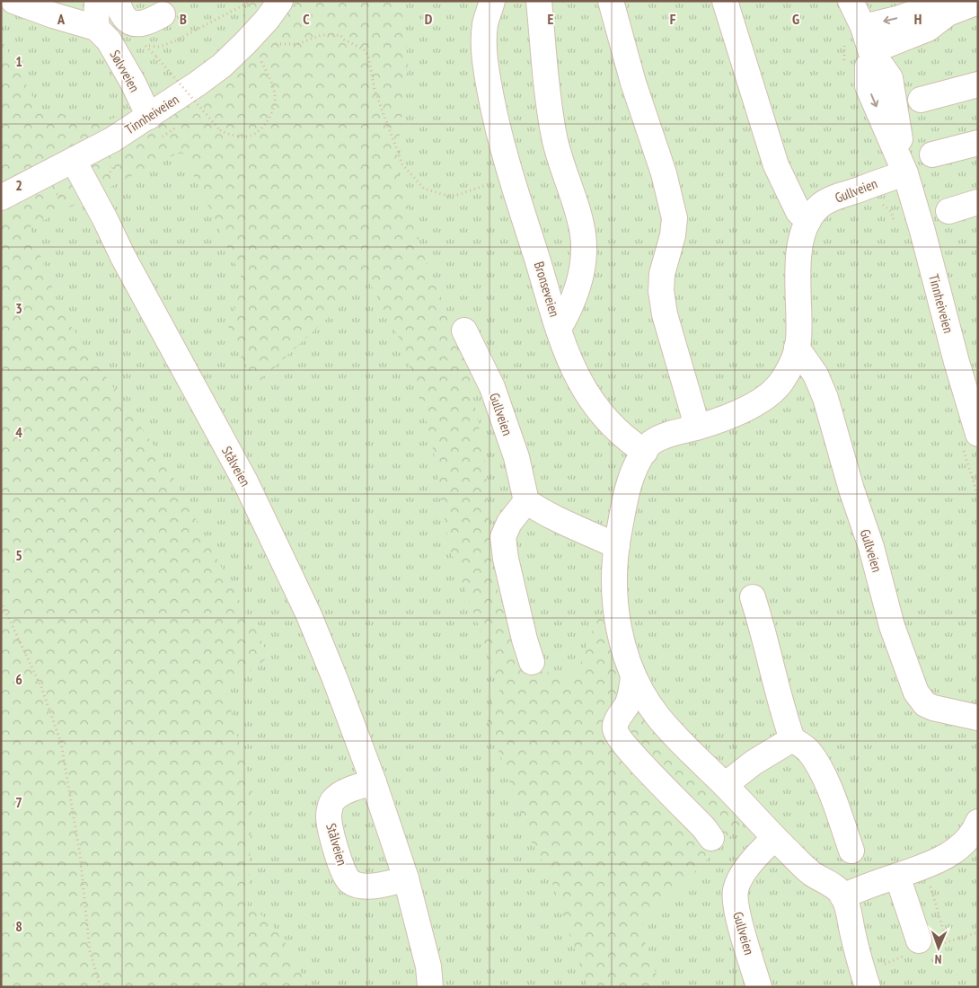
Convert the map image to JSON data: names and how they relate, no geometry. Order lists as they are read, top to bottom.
{
  "streets": {
    "street": [
      "Sølvveien",
      "Tinnheiveien",
      "Gullveien",
      "Bronseveien",
      "Stålveien"
    ]
  },
  "crossings": [
    ["Sølvveien", "Tinnheiveien"],
    ["Tinnheiveien", "Gullveien"],
    ["Tinnheiveien", "Stålveien"]
  ],
  "north": "bottom",
  "grid": {
    "columns": [
      "A",
      "B",
      "C",
      "D",
      "E",
      "F",
      "G",
      "H"
    ],
    "rows": [
      "1",
      "2",
      "3",
      "4",
      "5",
      "6",
      "7",
      "8"
    ]
  }
}
